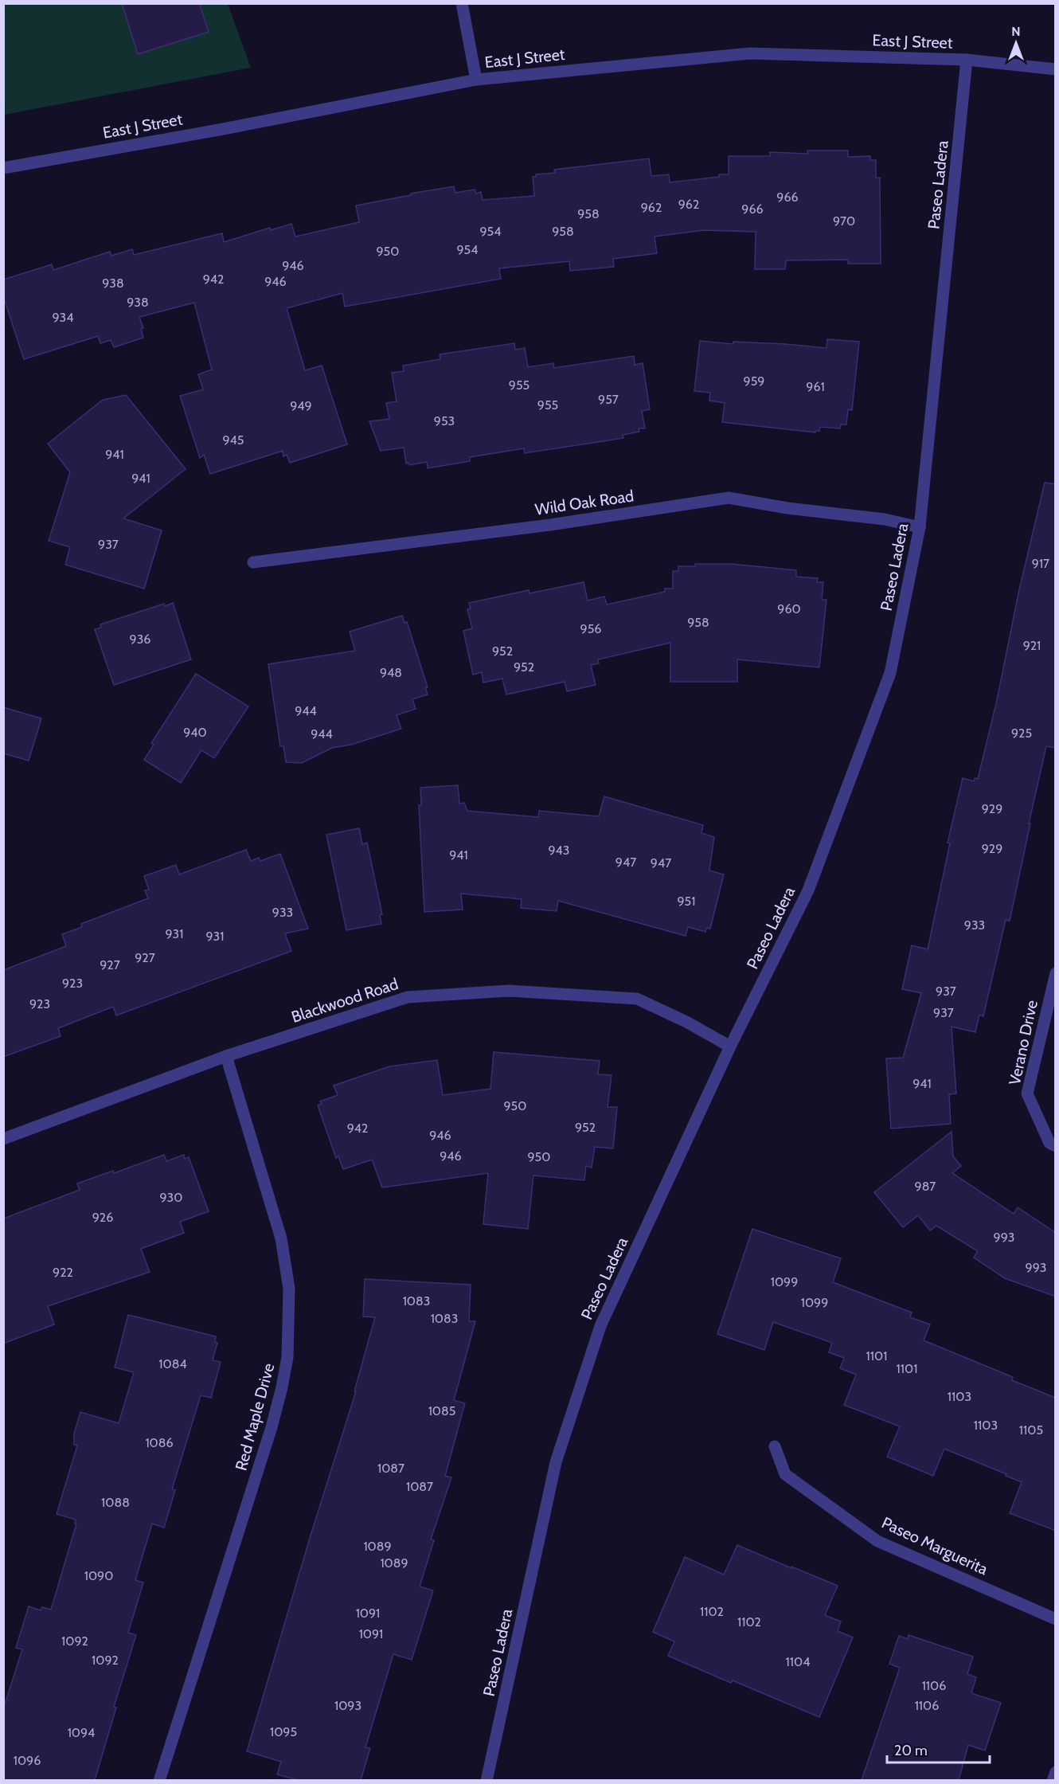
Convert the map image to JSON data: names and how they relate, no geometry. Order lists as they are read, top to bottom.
{
  "streets": {
    "street": [
      "East J Street",
      "Paseo Ladera",
      "Wild Oak Road",
      "Blackwood Road",
      "Verano Drive",
      "Red Maple Drive",
      "Paseo Marguerita"
    ]
  },
  "crossings": [
    ["East J Street", "Paseo Ladera"],
    ["Paseo Ladera", "Wild Oak Road"],
    ["Paseo Ladera", "Blackwood Road"],
    ["Blackwood Road", "Red Maple Drive"]
  ],
  "house_numbers": [
    "966",
    "962",
    "962",
    "966",
    "958",
    "970",
    "954",
    "958",
    "954",
    "950",
    "946",
    "942",
    "946",
    "938",
    "938",
    "934",
    "959",
    "955",
    "961",
    "957",
    "955",
    "949",
    "953",
    "945",
    "941",
    "941",
    "937",
    "917",
    "960",
    "958",
    "956",
    "936",
    "921",
    "952",
    "952",
    "948",
    "944",
    "940",
    "925",
    "944",
    "929",
    "929",
    "943",
    "941",
    "947",
    "947",
    "951",
    "933",
    "933",
    "931",
    "931",
    "927",
    "927",
    "923",
    "937",
    "923",
    "937",
    "941",
    "950",
    "952",
    "942",
    "946",
    "946",
    "950",
    "987",
    "930",
    "926",
    "993",
    "993",
    "922",
    "1099",
    "1083",
    "1099",
    "1083",
    "1101",
    "1084",
    "1101",
    "1103",
    "1085",
    "1103",
    "1105",
    "1086",
    "1087",
    "1087",
    "1088",
    "1089",
    "1089",
    "1090",
    "1102",
    "1091",
    "1102",
    "1091",
    "1092",
    "1092",
    "1104",
    "1106",
    "1093",
    "1106",
    "1095",
    "1094",
    "1096"
  ],
  "scale_bar": "20 m",
  "north": "top"
}
